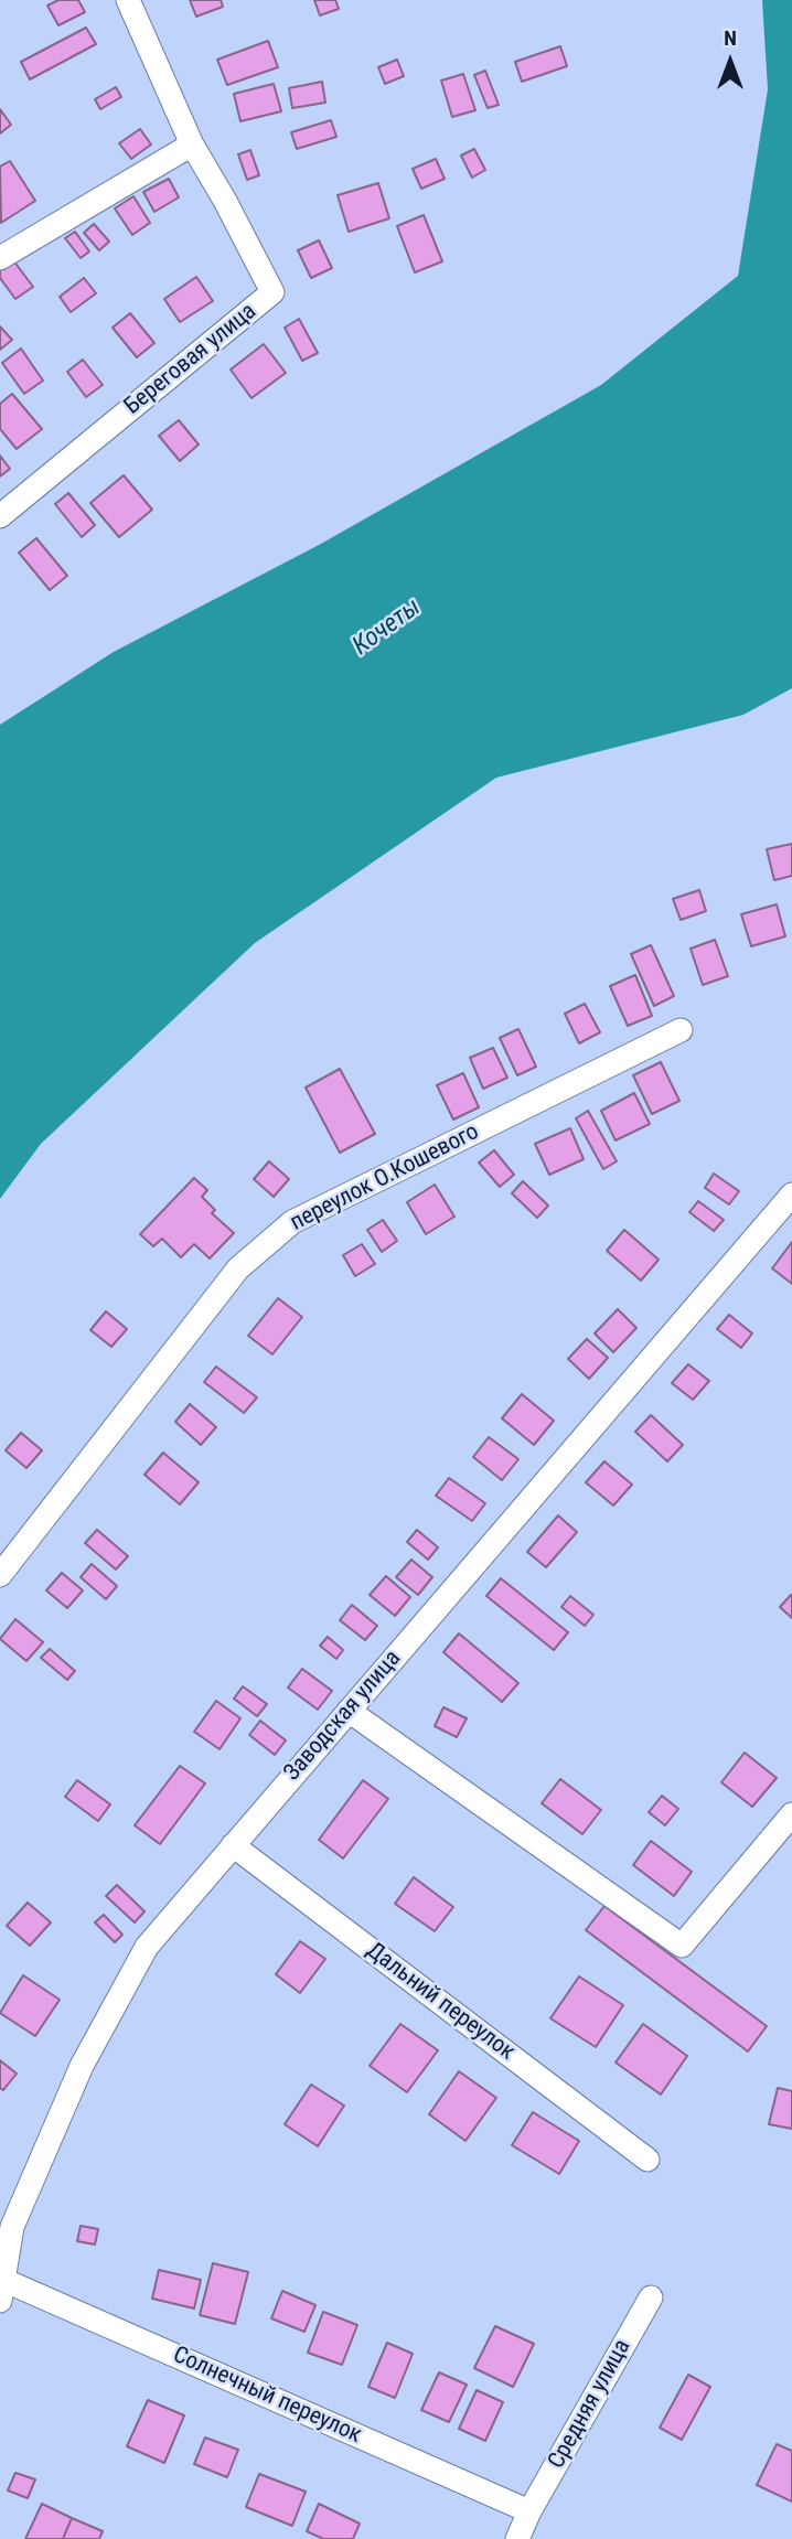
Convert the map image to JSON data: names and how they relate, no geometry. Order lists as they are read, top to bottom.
{
  "streets": {
    "street": [
      "Береговая улица",
      "переулок О.Кошевого",
      "Заводская улица",
      "Дальний переулок",
      "Солнечный переулок",
      "Средняя улица"
    ]
  },
  "crossings": [
    ["Заводская улица", "Дальний переулок"],
    ["Заводская улица", "Солнечный переулок"],
    ["Солнечный переулок", "Средняя улица"]
  ],
  "water": ["Кочеты"],
  "north": "top"
}
